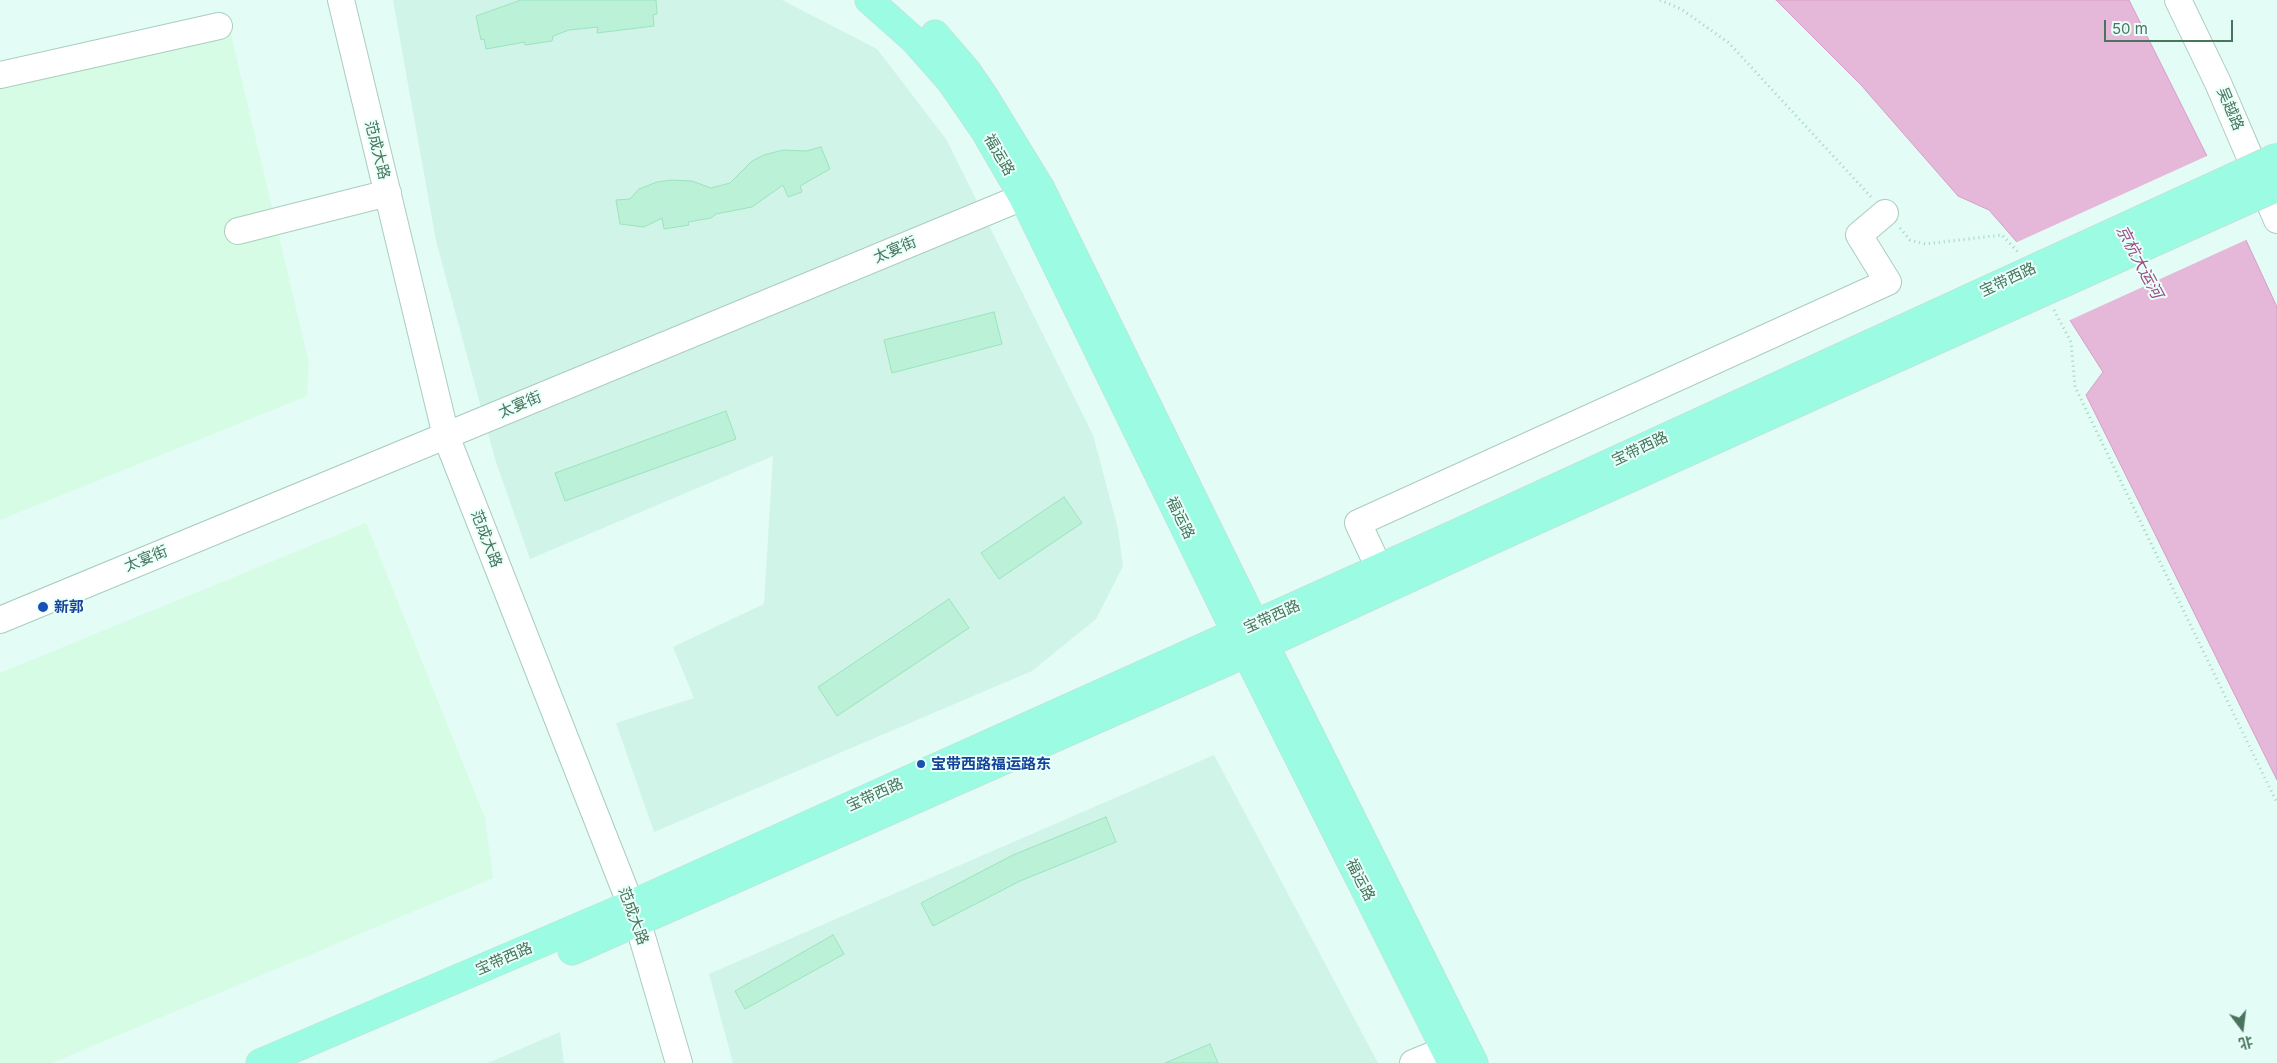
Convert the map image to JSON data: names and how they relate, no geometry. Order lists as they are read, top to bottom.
{
  "streets": {
    "main road": ["福运路", "宝带西路"],
    "street": ["吴越路", "范成大路", "太宴街"]
  },
  "crossings": [
    ["范成大路", "太宴街"],
    ["范成大路", "宝带西路"],
    ["福运路", "太宴街"],
    ["福运路", "宝带西路"]
  ],
  "water": ["京杭大运河"],
  "places": ["新郭", "宝带西路福运路东"],
  "scale_bar": "50 m",
  "north": "bottom"
}
